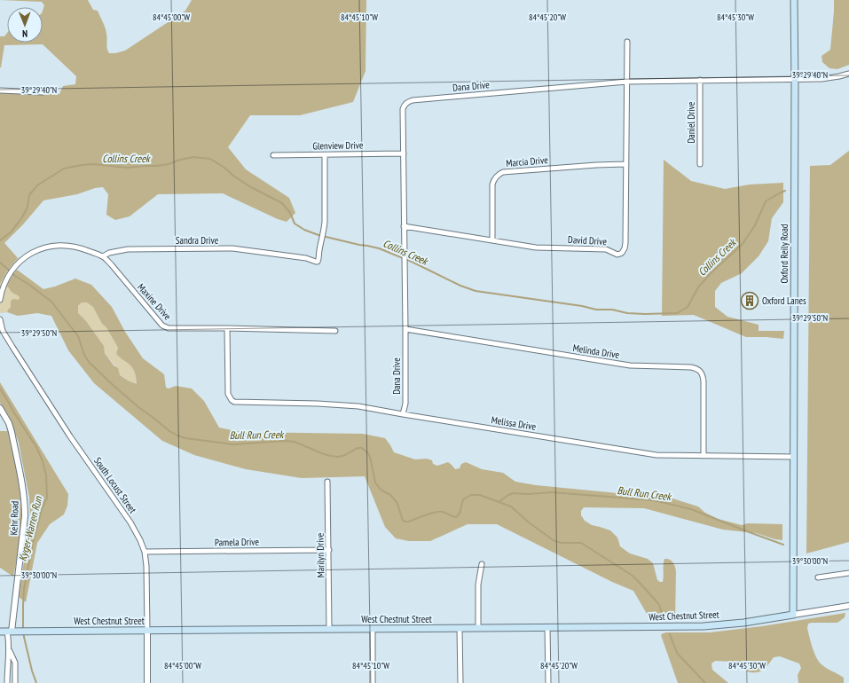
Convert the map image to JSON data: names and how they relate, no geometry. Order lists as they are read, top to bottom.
{
  "streets": {
    "main road": ["Oxford Reily Road", "West Chestnut Street"],
    "street": [
      "Dana Drive",
      "Daniel Drive",
      "Glenview Drive",
      "Marcia Drive",
      "Sandra Drive",
      "David Drive",
      "Maxine Drive",
      "Melinda Drive",
      "Melissa Drive",
      "South Locust Street",
      "Kehr Road",
      "Pamela Drive",
      "Marilyn Drive"
    ]
  },
  "crossings": [
    ["Dana Drive", "Daniel Drive"],
    ["Dana Drive", "Glenview Drive"],
    ["Dana Drive", "David Drive"],
    ["Dana Drive", "Oxford Reily Road"],
    ["Dana Drive", "Melinda Drive"],
    ["Dana Drive", "Melissa Drive"],
    ["Glenview Drive", "Sandra Drive"],
    ["Marcia Drive", "David Drive"],
    ["Sandra Drive", "Maxine Drive"],
    ["Oxford Reily Road", "Melissa Drive"],
    ["Oxford Reily Road", "West Chestnut Street"],
    ["Maxine Drive", "Melissa Drive"],
    ["Melinda Drive", "Melissa Drive"],
    ["South Locust Street", "Pamela Drive"],
    ["South Locust Street", "West Chestnut Street"],
    ["Kehr Road", "West Chestnut Street"],
    ["Pamela Drive", "Marilyn Drive"],
    ["Marilyn Drive", "West Chestnut Street"]
  ],
  "water": ["Collins Creek", "Bull Run Creek", "Kyger-Warren Run"],
  "places": {
    "building": ["Oxford Lanes"]
  },
  "north": "bottom",
  "coordinates": [
    "84°45'00\"W",
    "84°45'10\"W",
    "84°45'20\"W",
    "84°45'30\"W",
    "39°29'40\"N",
    "39°29'50\"N",
    "39°30'00\"N"
  ]
}
